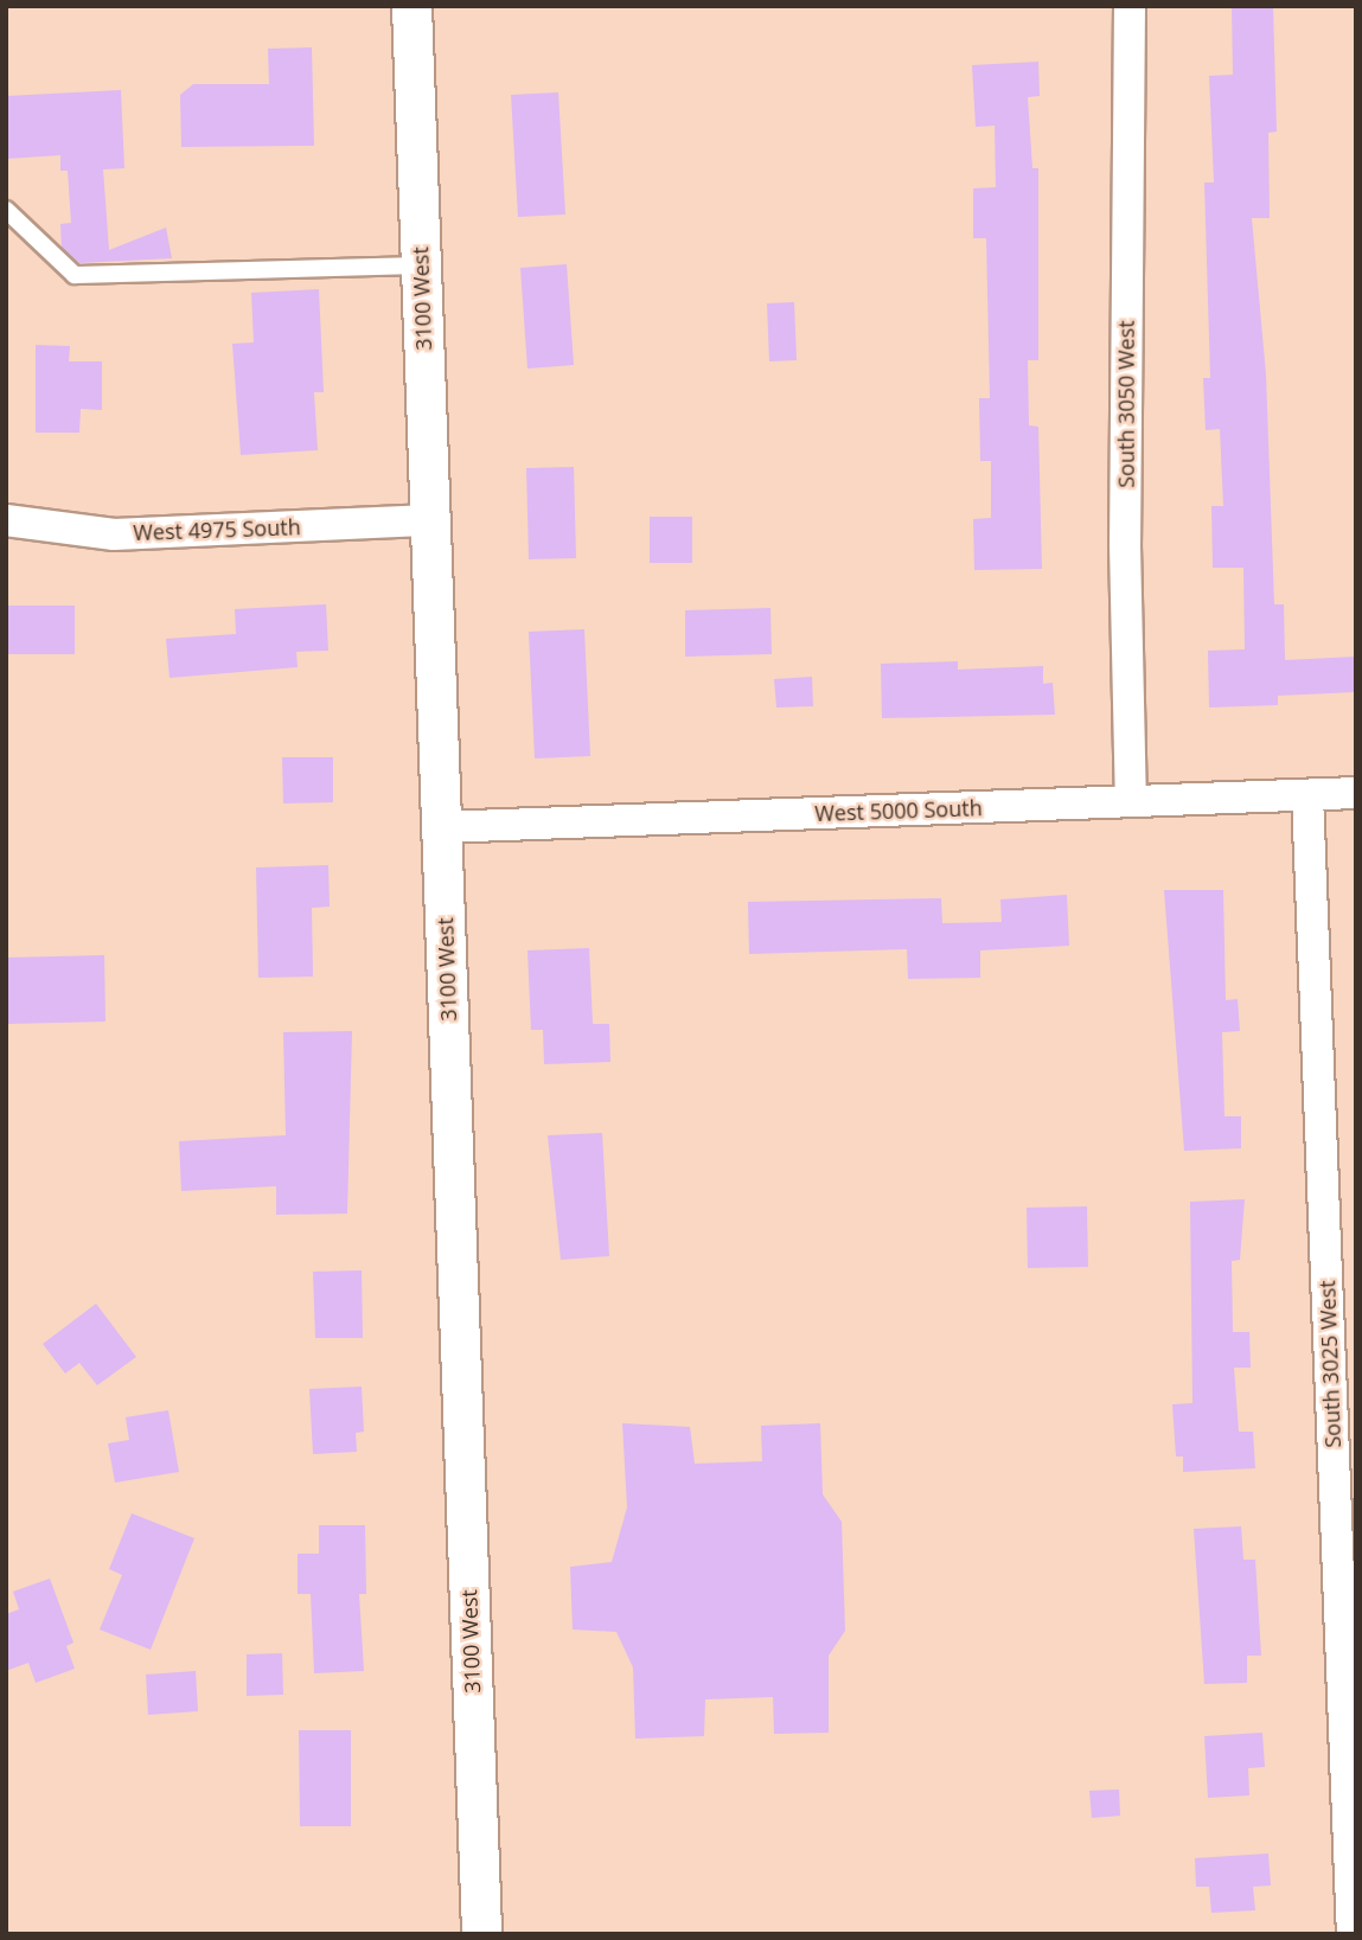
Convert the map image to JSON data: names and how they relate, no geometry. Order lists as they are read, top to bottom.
{
  "streets": {
    "street": [
      "3100 West",
      "South 3050 West",
      "West 4975 South",
      "West 5000 South",
      "South 3025 West"
    ]
  },
  "crossings": [
    ["3100 West", "West 4975 South"],
    ["3100 West", "West 5000 South"],
    ["South 3050 West", "West 5000 South"],
    ["West 5000 South", "South 3025 West"]
  ]
}
